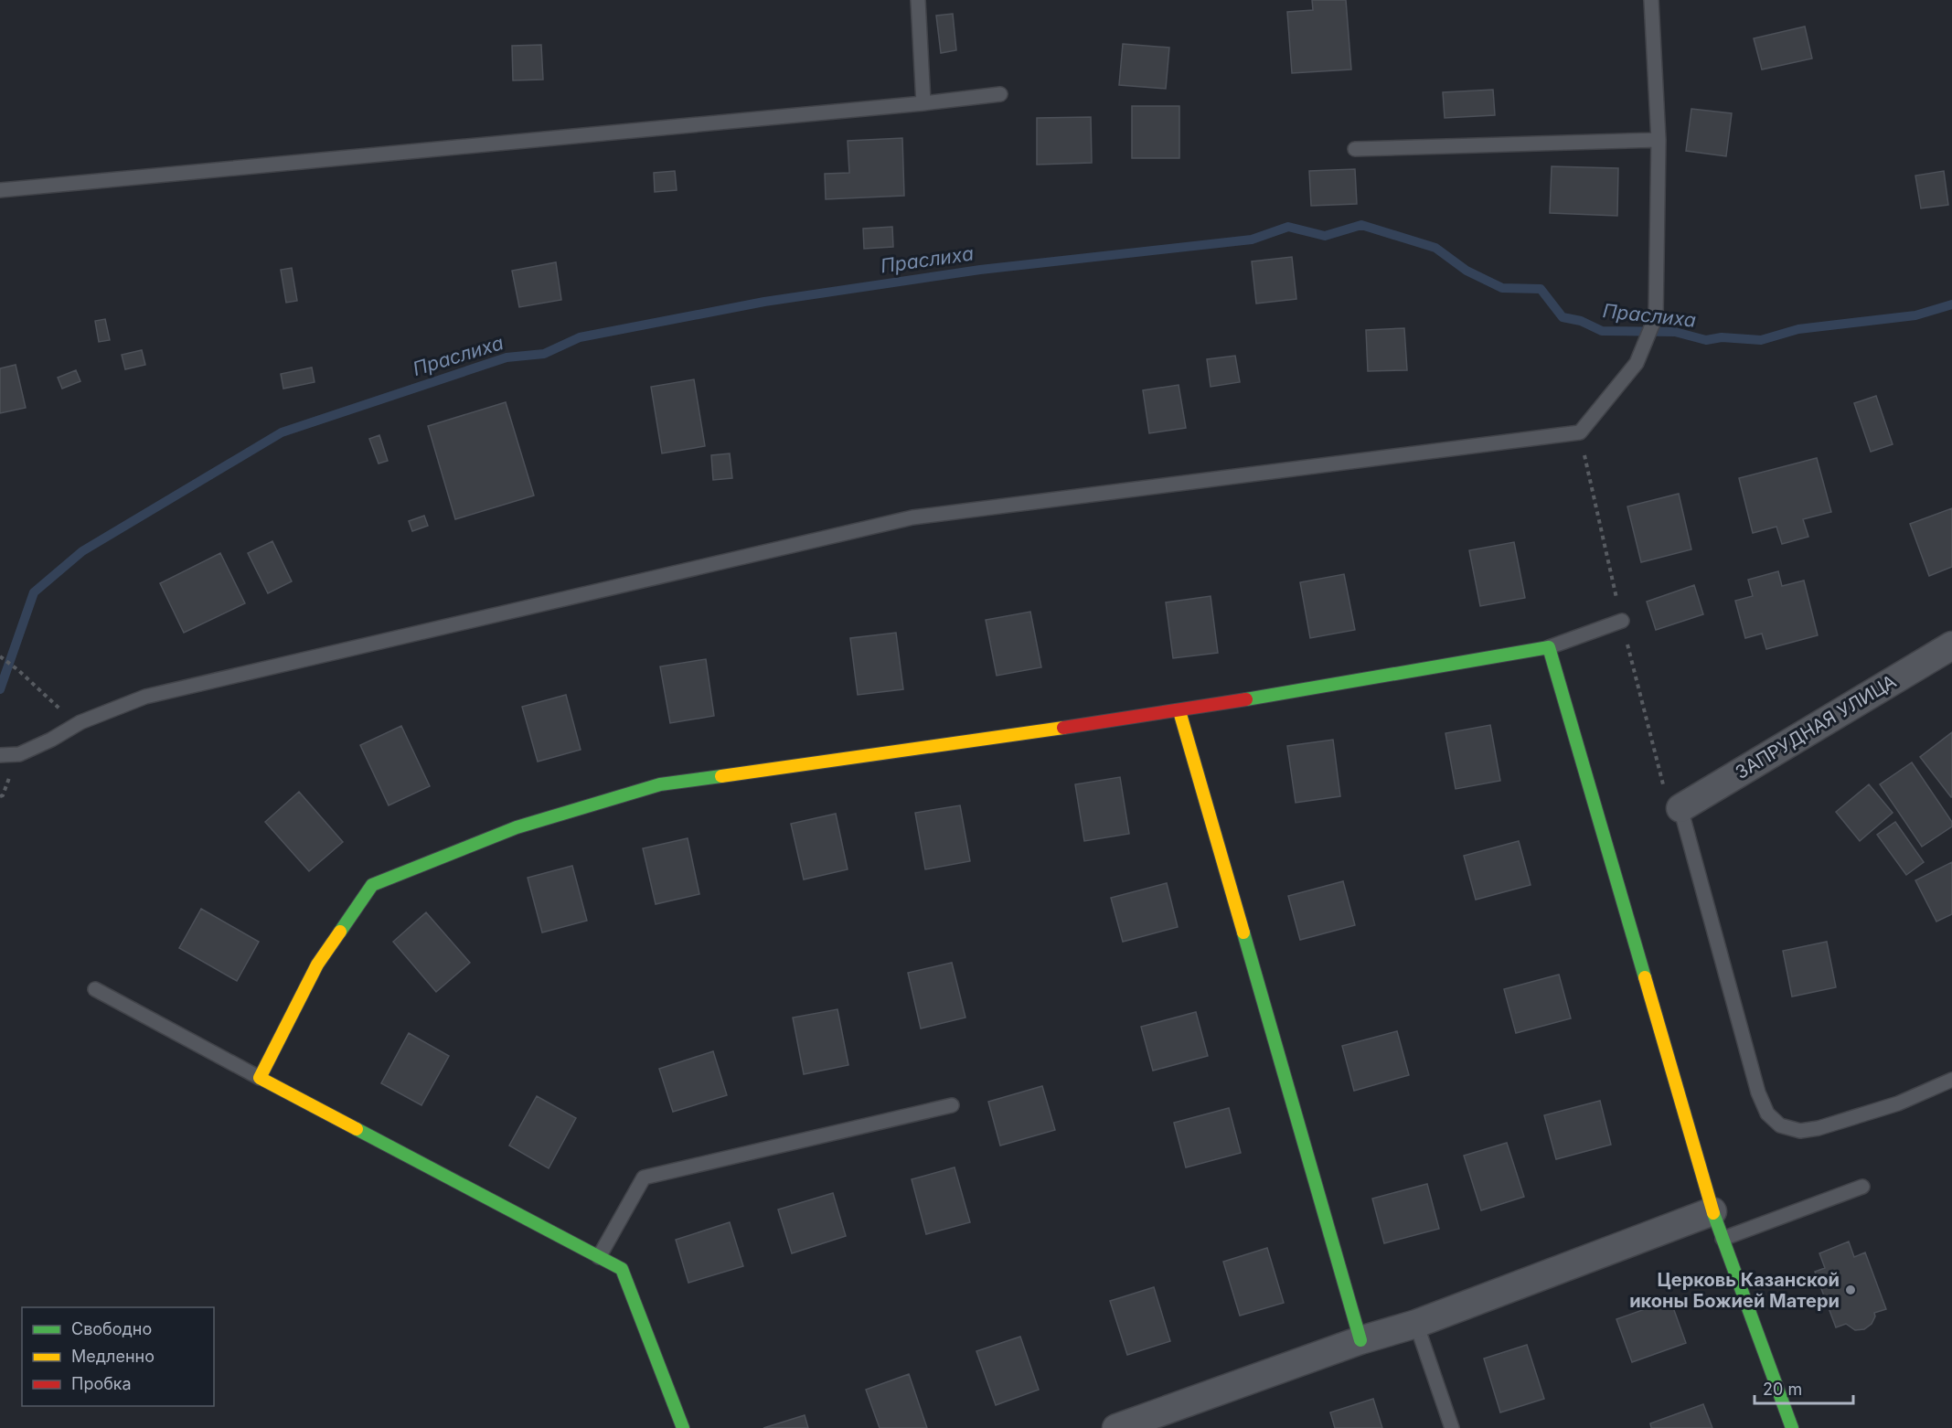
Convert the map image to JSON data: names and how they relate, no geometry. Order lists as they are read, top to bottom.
{
  "streets": {
    "street": ["ЗАПРУДНАЯ УЛИЦА"]
  },
  "water": ["Праслиха"],
  "places": ["Церковь Казанской иконы Божией Матери"],
  "legend": ["Свободно", "Медленно", "Пробка"],
  "scale_bar": "20 m"
}
